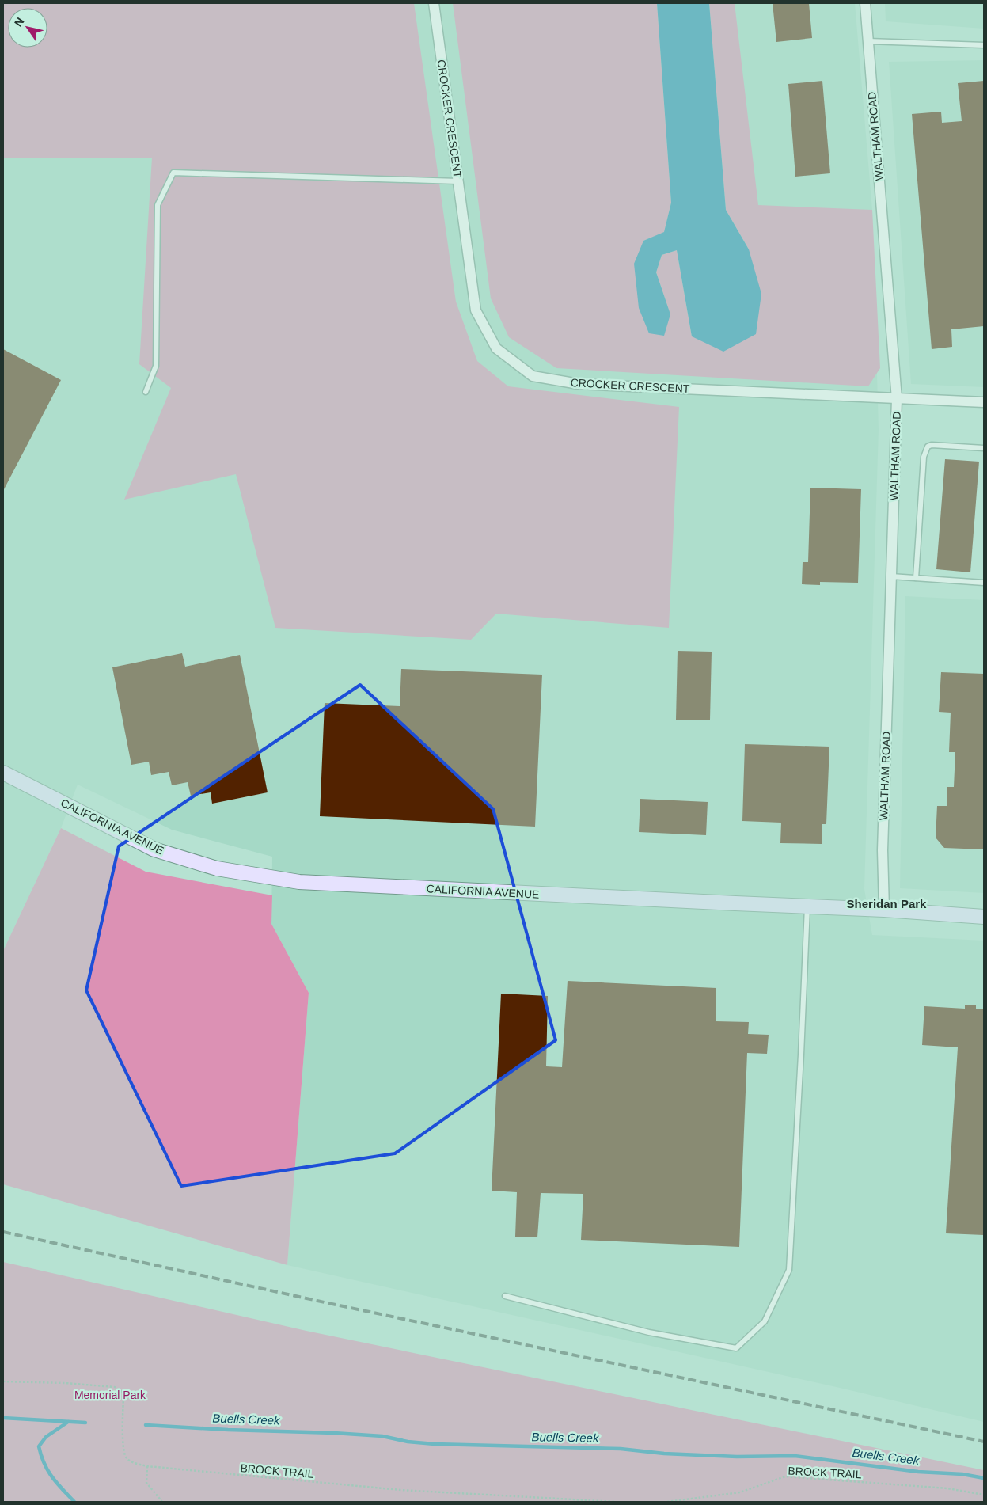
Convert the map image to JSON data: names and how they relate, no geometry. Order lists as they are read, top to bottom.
{
  "streets": {
    "street": ["CROCKER CRESCENT", "WALTHAM ROAD", "CALIFORNIA AVENUE"],
    "path": ["BROCK TRAIL"]
  },
  "crossings": [
    ["CROCKER CRESCENT", "WALTHAM ROAD"],
    ["WALTHAM ROAD", "CALIFORNIA AVENUE"]
  ],
  "districts": ["Sheridan Park"],
  "water": ["Buells Creek"],
  "parks": ["Memorial Park"],
  "north": "top left"
}
